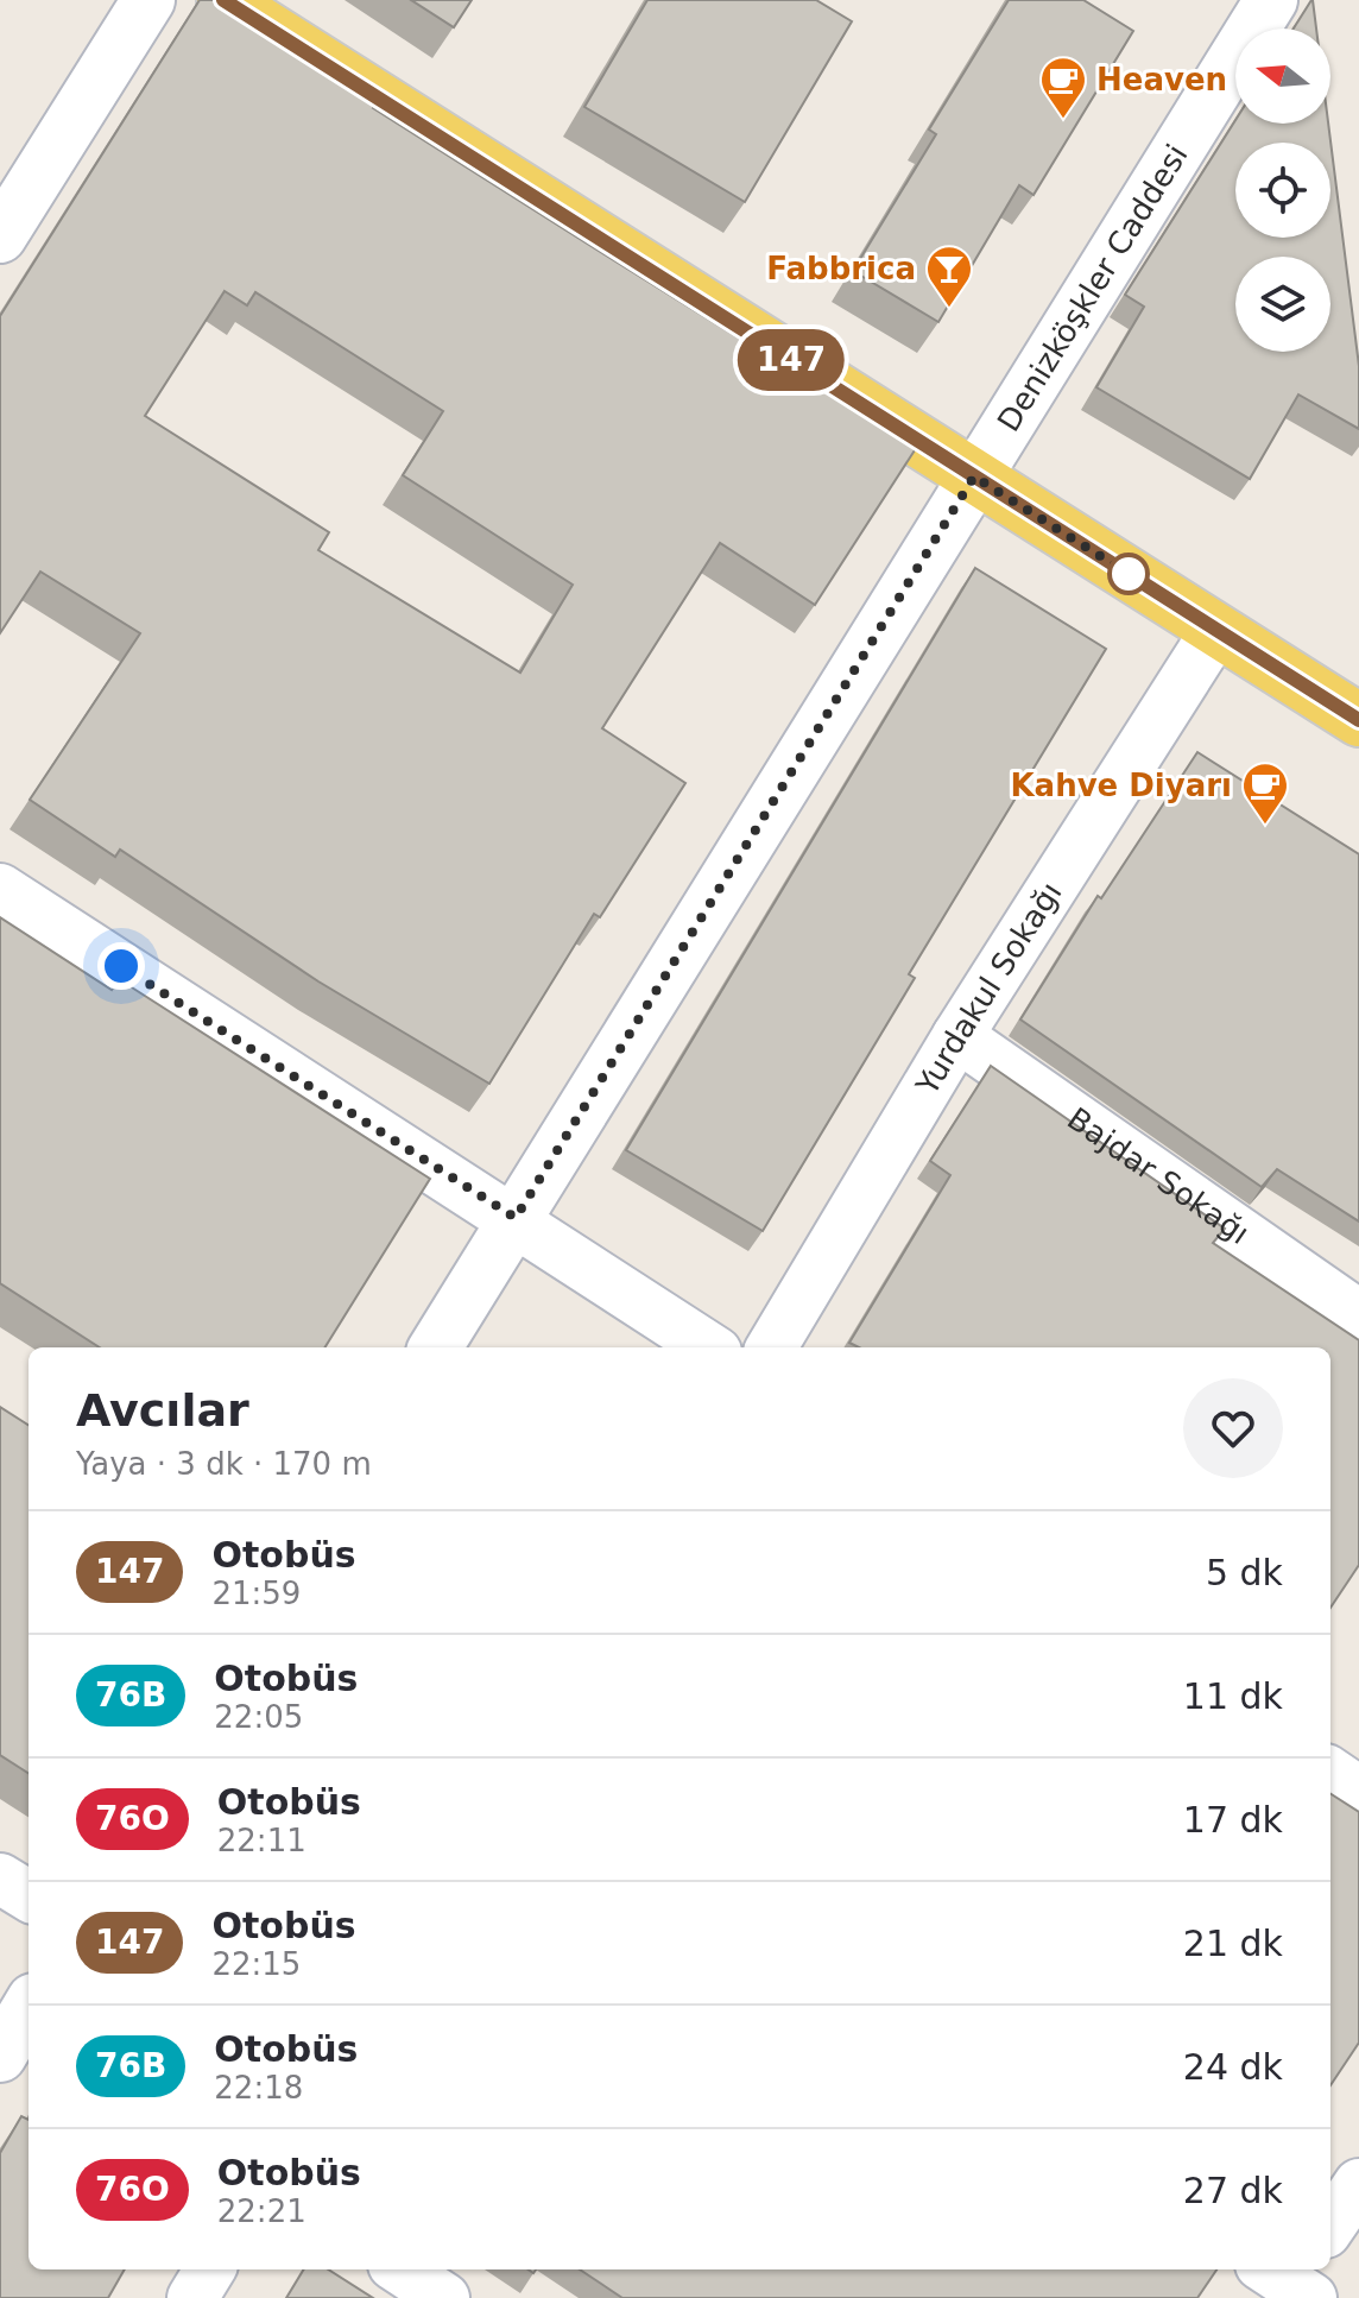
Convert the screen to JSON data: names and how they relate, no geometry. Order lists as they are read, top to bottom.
{
  "streets": {
    "street": ["Denizköşkler Caddesi", "Yurdakul Sokağı", "Bajdar Sokağı"]
  },
  "crossings": [
    ["Yurdakul Sokağı", "Bajdar Sokağı"]
  ],
  "places": {
    "cafe": ["Heaven", "Kahve Diyarı"],
    "bar": ["Fabbrica"]
  },
  "lines": ["bus line 147"],
  "north": "left",
  "page": {
    "on_map": "147",
    "heading": ["Avcılar", "Yaya · 3 dk · 170 m"],
    "list": [
      {
        "mark": "147",
        "name": "Otobüs",
        "note": "21:59",
        "value": "5 dk"
      },
      {
        "mark": "76B",
        "name": "Otobüs",
        "note": "22:05",
        "value": "11 dk"
      },
      {
        "mark": "76O",
        "name": "Otobüs",
        "note": "22:11",
        "value": "17 dk"
      },
      {
        "mark": "147",
        "name": "Otobüs",
        "note": "22:15",
        "value": "21 dk"
      },
      {
        "mark": "76B",
        "name": "Otobüs",
        "note": "22:18",
        "value": "24 dk"
      },
      {
        "mark": "76O",
        "name": "Otobüs",
        "note": "22:21",
        "value": "27 dk"
      }
    ]
  }
}
